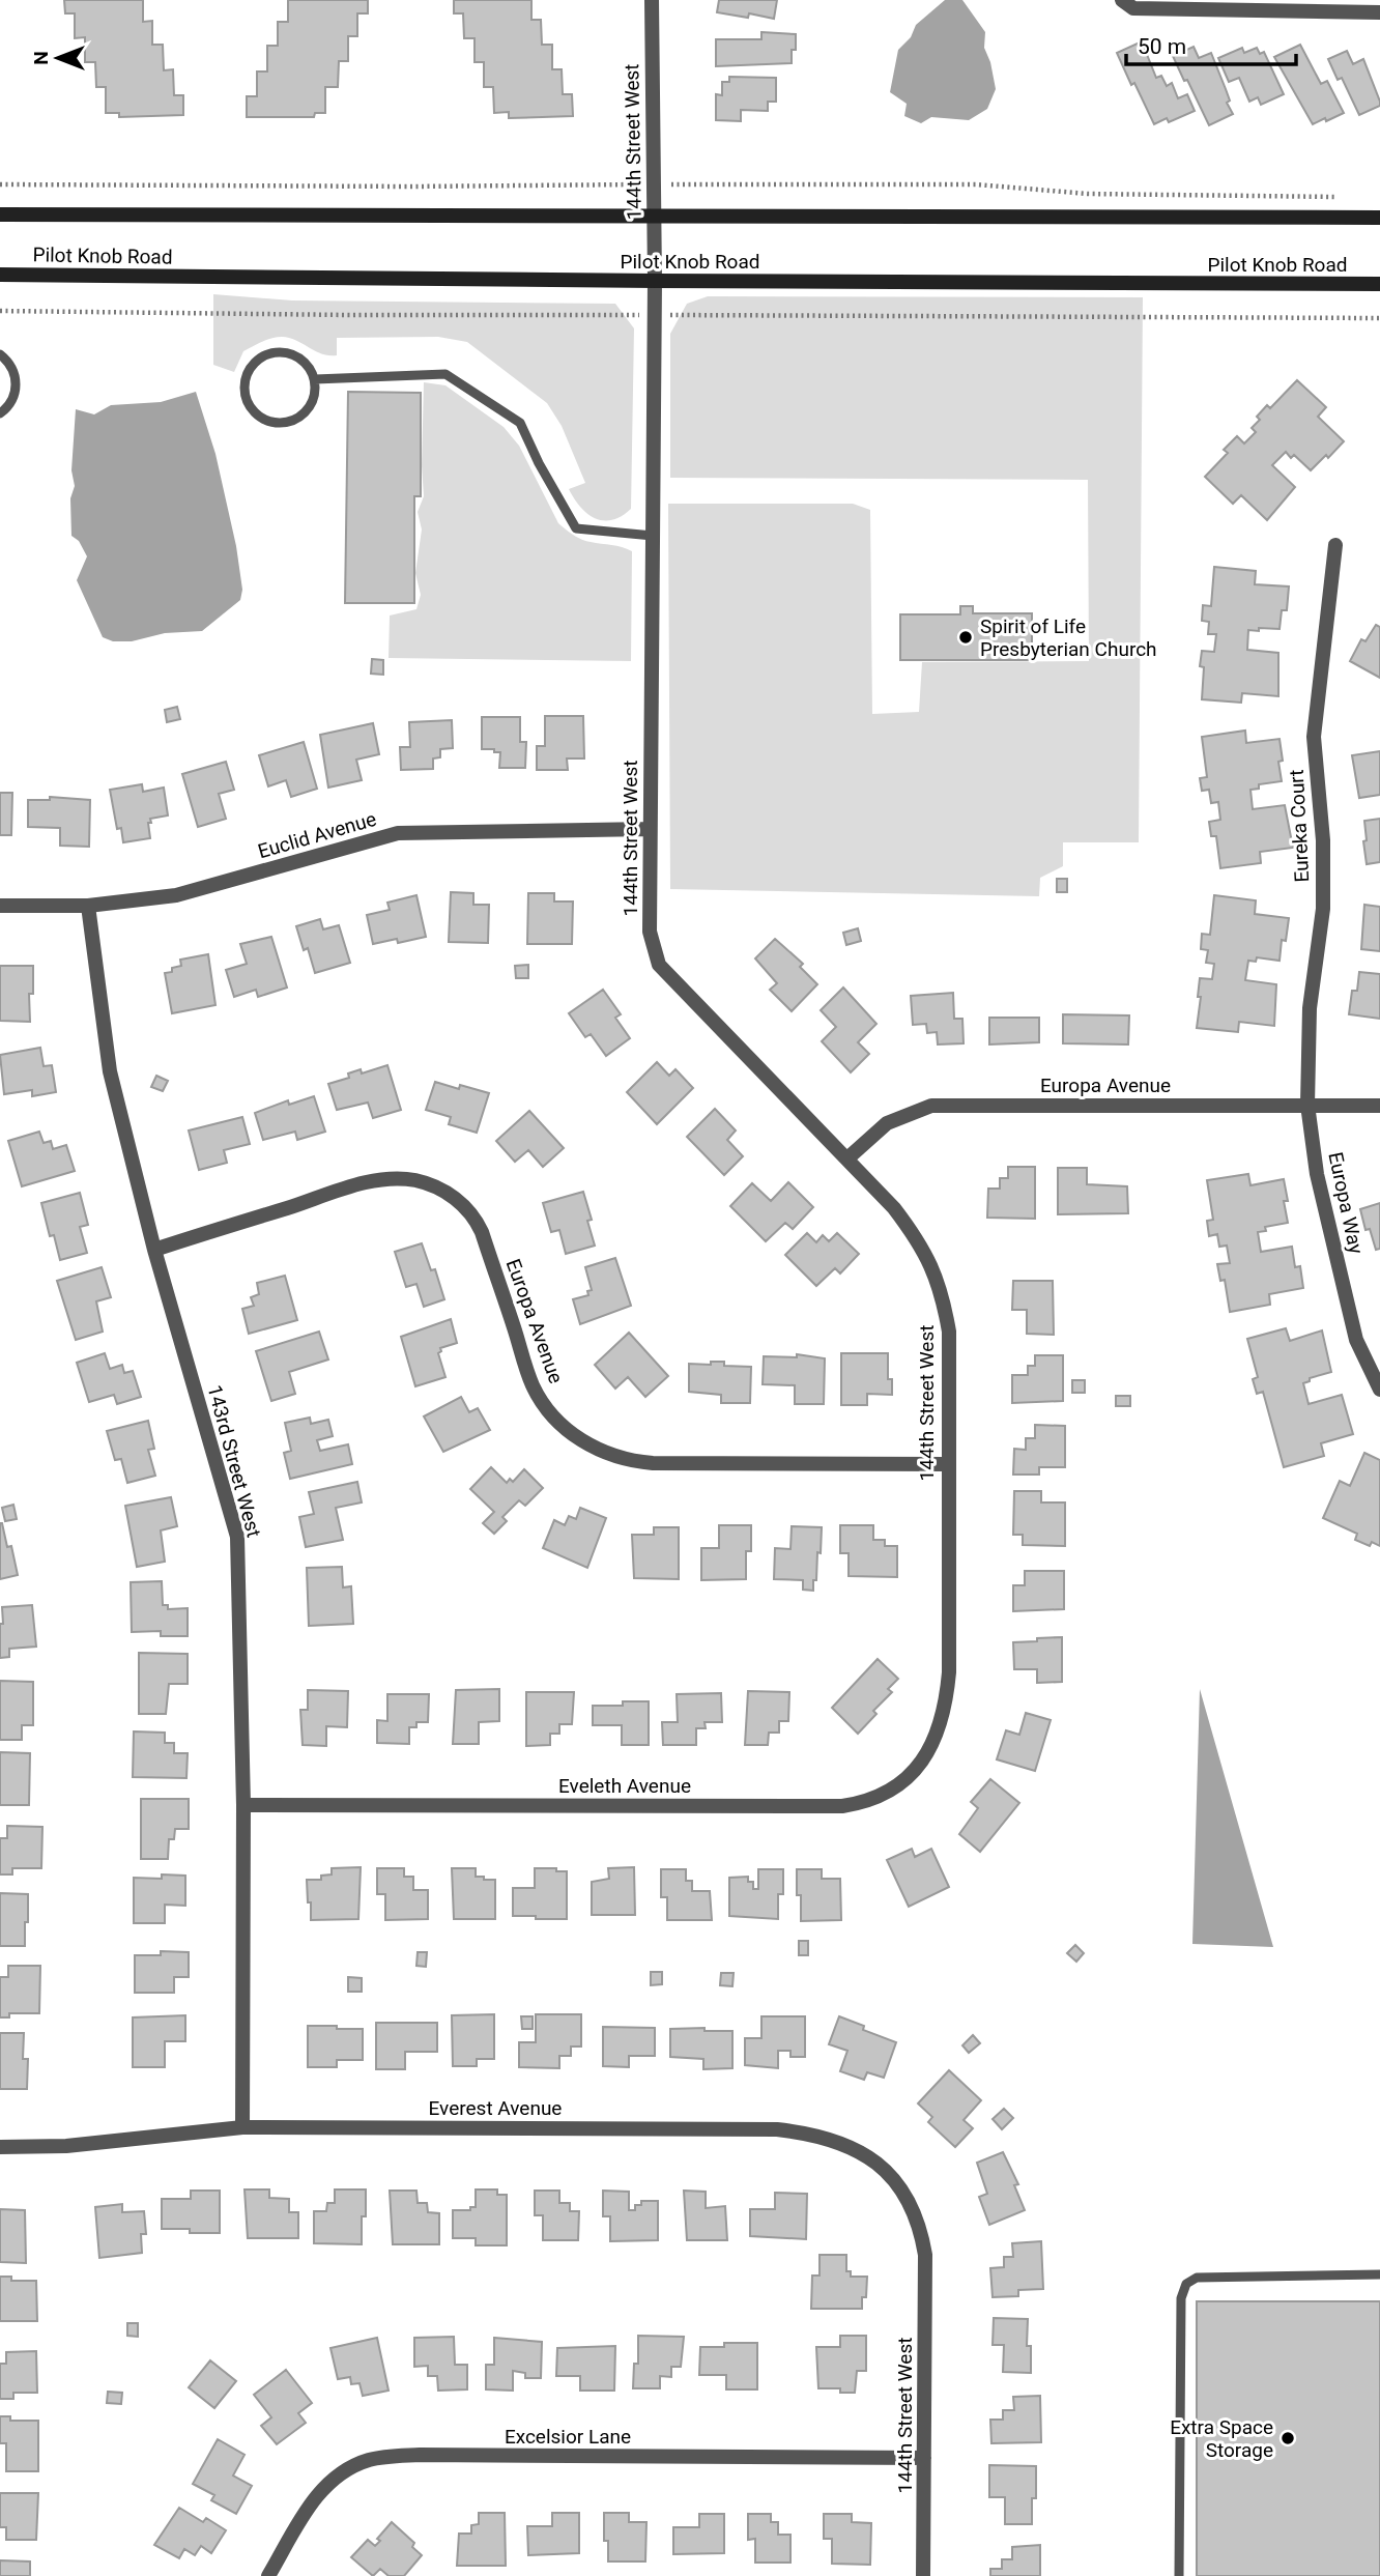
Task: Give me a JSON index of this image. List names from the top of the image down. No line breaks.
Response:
{"streets":{"main road":["Pilot Knob Road"],"street":["144th Street West","Eureka Court","Euclid Avenue","Europa Avenue","Europa Way","143rd Street West","Eveleth Avenue","Everest Avenue","Excelsior Lane"]},"crossings":[["144th Street West","Pilot Knob Road"],["144th Street West","Euclid Avenue"],["144th Street West","Europa Avenue"],["144th Street West","Eveleth Avenue"],["144th Street West","Everest Avenue"],["144th Street West","Excelsior Lane"],["Eureka Court","Europa Avenue"],["Eureka Court","Europa Way"],["Euclid Avenue","143rd Street West"],["Europa Avenue","Europa Way"],["Europa Avenue","143rd Street West"],["143rd Street West","Eveleth Avenue"],["143rd Street West","Everest Avenue"]],"places":["Spirit of Life Presbyterian Church","Extra Space Storage"],"scale_bar":"50 m","north":"left"}
